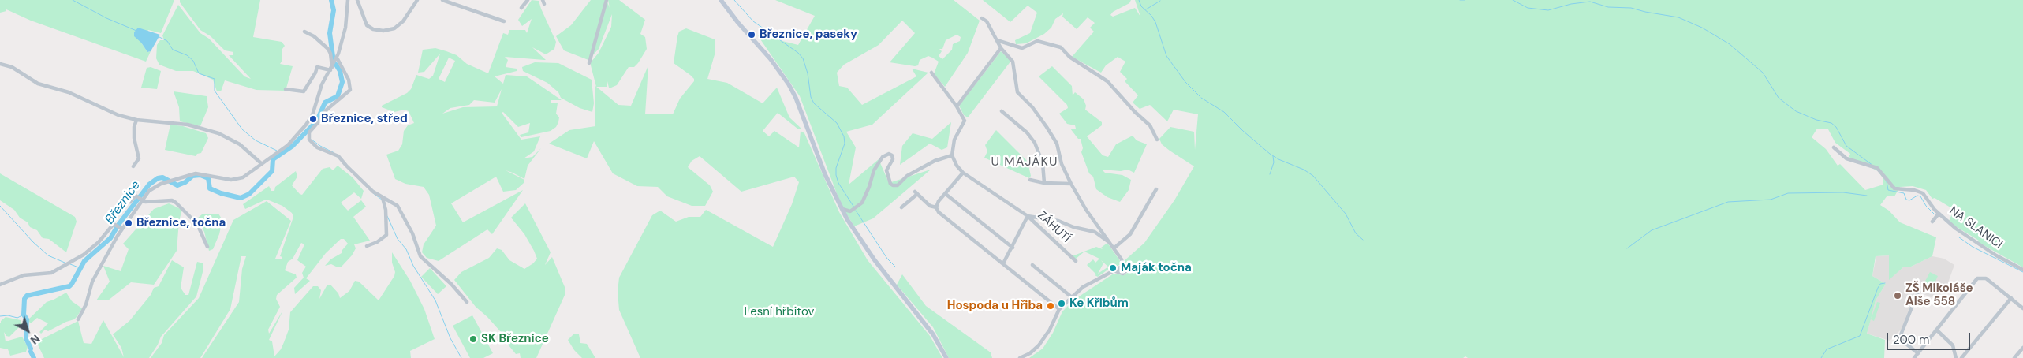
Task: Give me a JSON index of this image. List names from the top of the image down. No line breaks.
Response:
{"streets":{"street":["ZÁHUTÍ","NA SLANICI"]},"districts":["U MAJÁKU"],"water":["Březnice"],"parks":["Lesní hřbitov"],"places":["Březnice, paseky","Březnice, střed","Březnice, točna","Maják točna","ZŠ Mikoláše Alše 558","Ke Křibům","Hospoda u Hřiba","SK Březnice"],"scale_bar":"200 m","north":"bottom right"}
